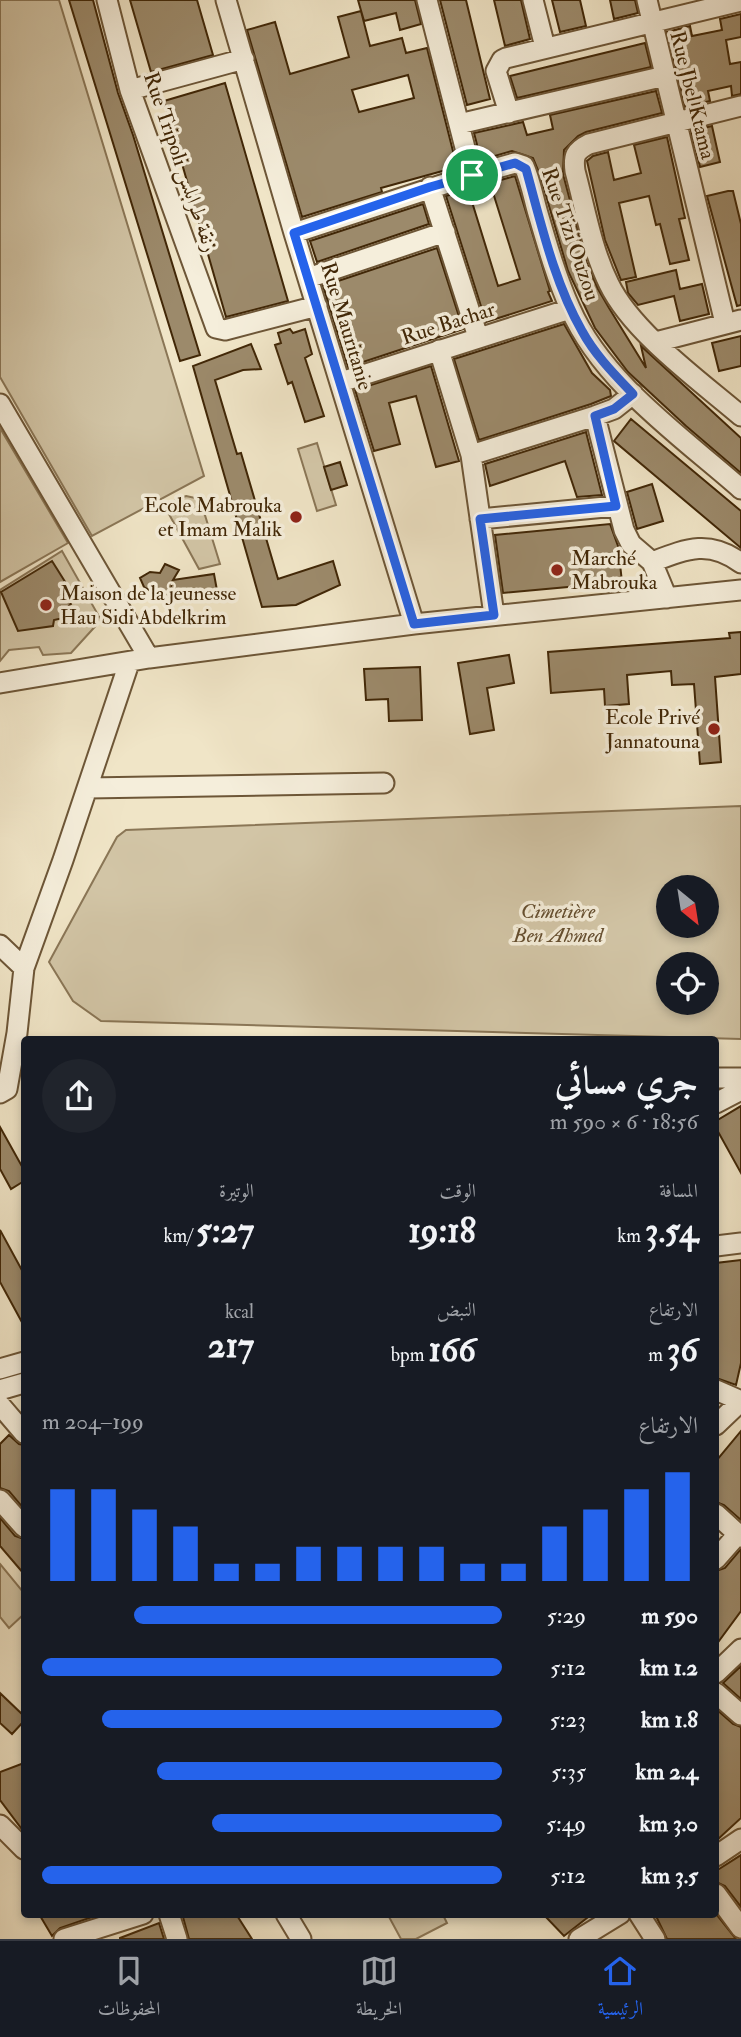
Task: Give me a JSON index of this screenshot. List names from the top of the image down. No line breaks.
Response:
{"streets":{"street":["Rue Jbel Ktama","Rue Tripoli زنقة طرابلس","Rue Tizi Ouzou","Rue Bachar","Rue Mauritanie"]},"crossings":[["Rue Tripoli زنقة طرابلس","Rue Mauritanie"],["Rue Tizi Ouzou","Rue Bachar"],["Rue Tizi Ouzou","Rue Mauritanie"],["Rue Bachar","Rue Mauritanie"]],"parks":["Cimetière Ben Ahmed"],"places":["Ecole Mabrouka et Imam Malik","Marché Mabrouka","Maison de la jeunesse Hau Sidi Abdelkrim","Ecole Privé Jannatouna"],"north":"bottom right","page":{"heading":["جري مسائي","18:56 · 6 × 590 m"],"stats":[["المسافة","3.54 km"],["الوقت","19:18"],["الوتيرة","5:27 /km"],["الارتفاع","36 m"],["النبض","166 bpm"],["kcal","217"]],"chart":["الارتفاع","199–204 m"],"list":[{"name":"590 m","note":"5:29"},{"name":"1.2 km","note":"5:12"},{"name":"1.8 km","note":"5:23"},{"name":"2.4 km","note":"5:35"},{"name":"3.0 km","note":"5:49"},{"name":"3.5 km","note":"5:12"}],"tabs":["الرئيسية","الخريطة","المحفوظات"]}}
